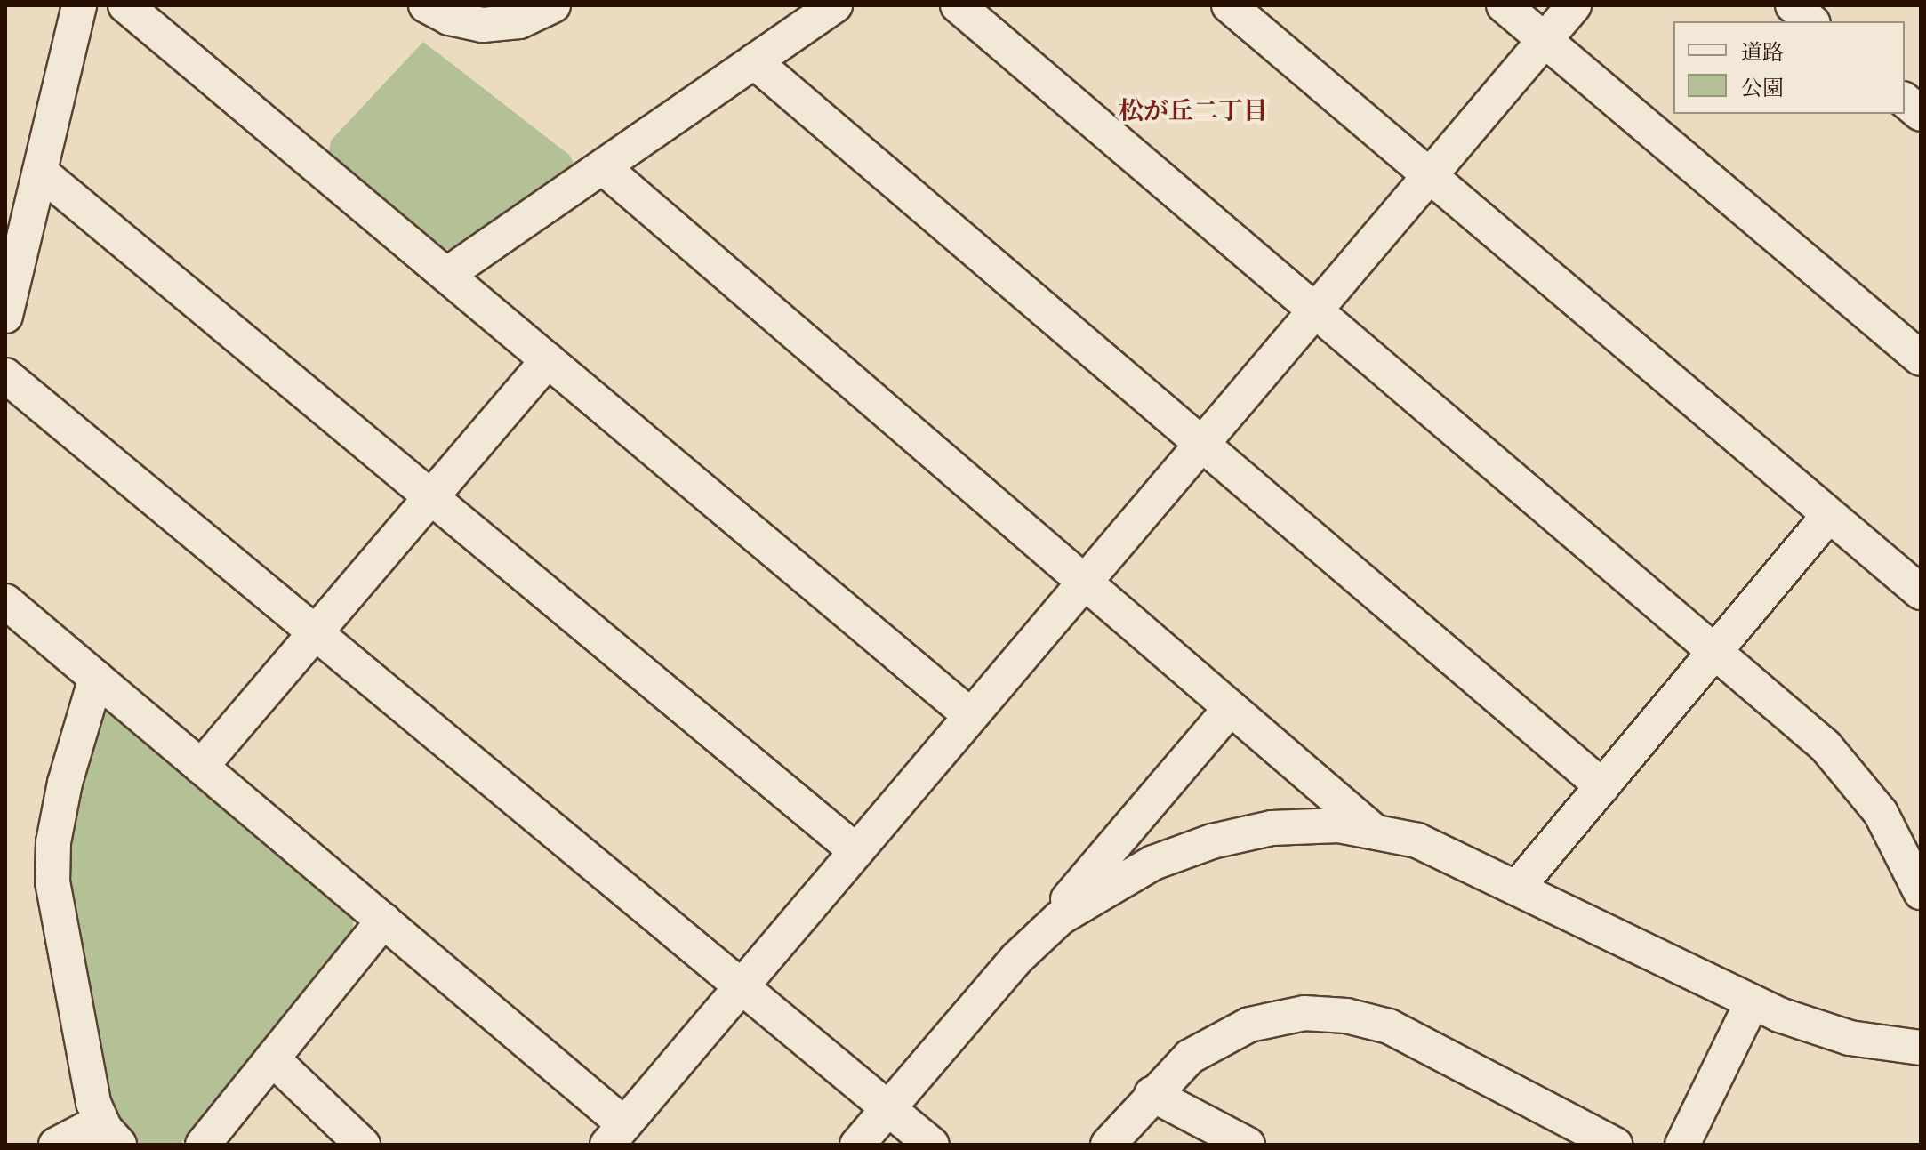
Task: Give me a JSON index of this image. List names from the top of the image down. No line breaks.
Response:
{"districts":["松が丘二丁目"],"legend":["道路","公園"]}
